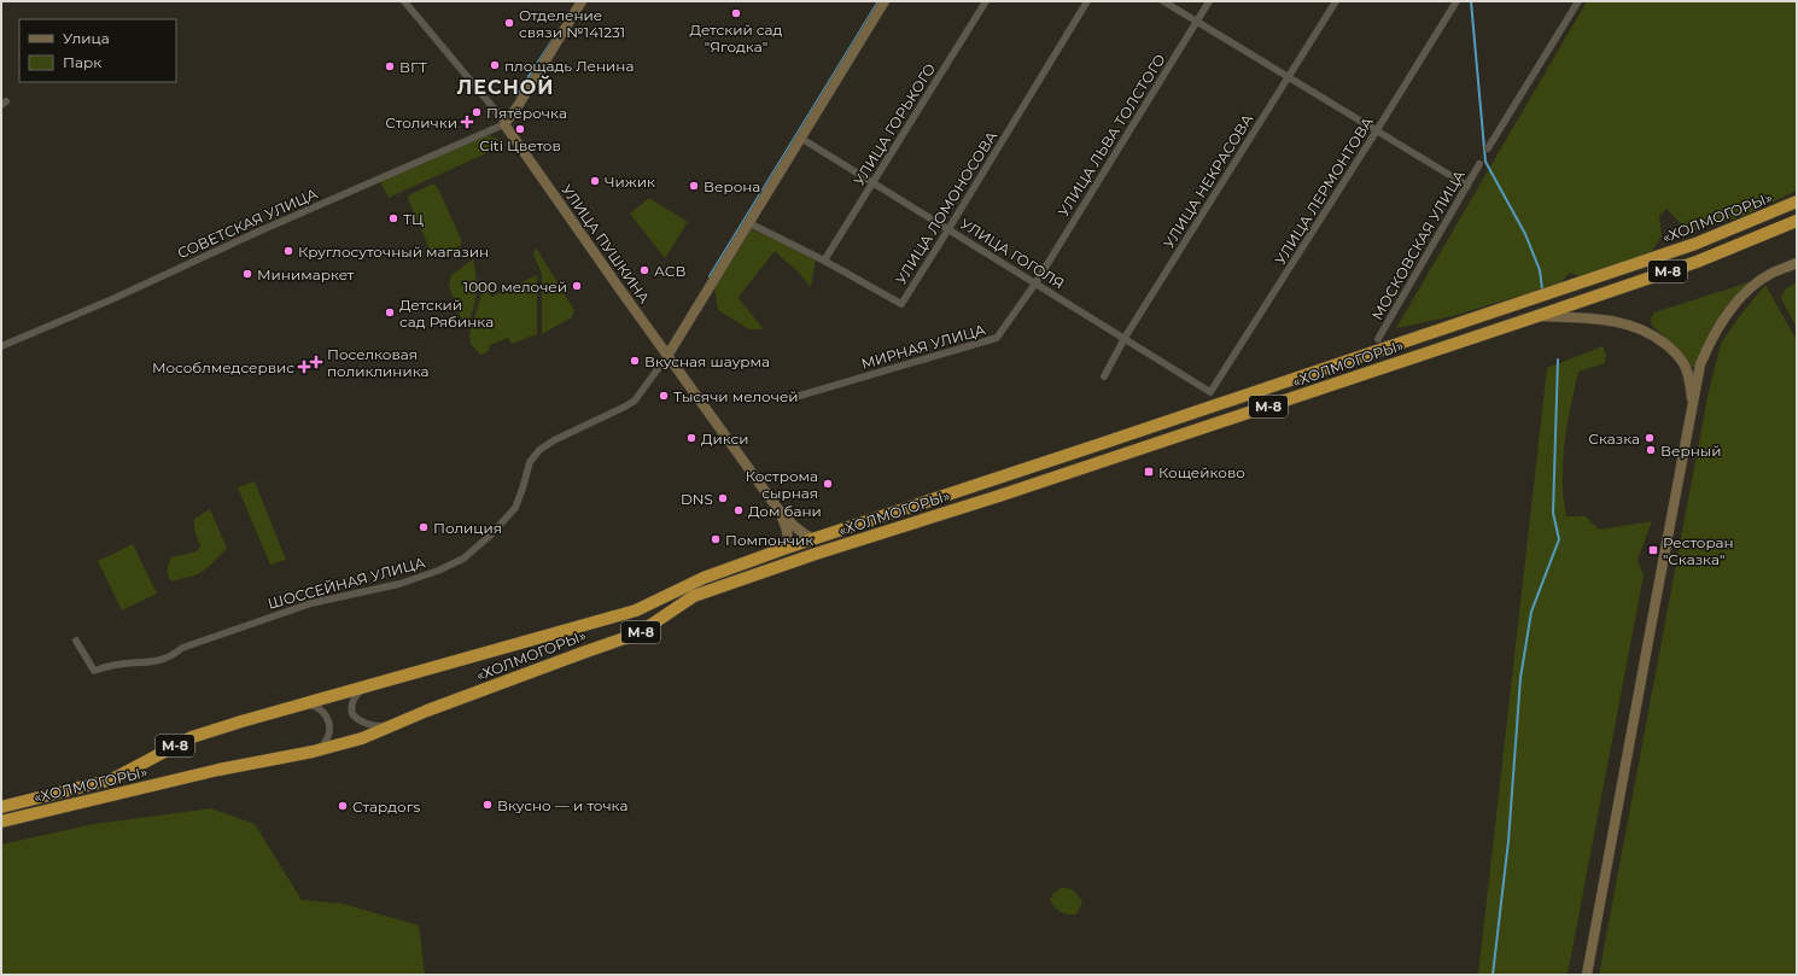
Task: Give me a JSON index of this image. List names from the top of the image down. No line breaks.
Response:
{"streets":{"highway":["«ХОЛМОГОРЫ»","М-8"],"street":["УЛИЦА ГОРЬКОГО","УЛИЦА ЛЬВА ТОЛСТОГО","УЛИЦА НЕКРАСОВА","УЛИЦА ЛЕРМОНТОВА","УЛИЦА ЛОМОНОСОВА","СОВЕТСКАЯ УЛИЦА","УЛИЦА ПУШКИНА","МОСКОВСКАЯ УЛИЦА","УЛИЦА ГОГОЛЯ","МИРНАЯ УЛИЦА","ШОССЕЙНАЯ УЛИЦА"]},"crossings":[["УЛИЦА ГОРЬКОГО","УЛИЦА ЛОМОНОСОВА"],["УЛИЦА ГОРЬКОГО","УЛИЦА ГОГОЛЯ"],["УЛИЦА ЛЬВА ТОЛСТОГО","УЛИЦА ГОГОЛЯ"],["УЛИЦА ЛЬВА ТОЛСТОГО","МИРНАЯ УЛИЦА"],["УЛИЦА НЕКРАСОВА","УЛИЦА ГОГОЛЯ"],["УЛИЦА ЛЕРМОНТОВА","УЛИЦА ГОГОЛЯ"],["УЛИЦА ЛОМОНОСОВА","УЛИЦА ГОГОЛЯ"],["СОВЕТСКАЯ УЛИЦА","УЛИЦА ПУШКИНА"],["УЛИЦА ПУШКИНА","ШОССЕЙНАЯ УЛИЦА"],["УЛИЦА ГОГОЛЯ","МИРНАЯ УЛИЦА"]],"districts":["ЛЕСНОЙ"],"places":{"other":["Детский сад \"Ягодка\"","Отделение связи №141231","площадь Ленина","ВГТ","Пятёрочка","Citi Цветов","Чижик","Верона","ТЦ","Круглосуточный магазин","АСВ","Минимаркет","1000 мелочей","Детский сад Рябинка","Вкусная шаурма","Тысячи мелочей","Дикси","Сказка","Верный","Кострома сырная","DNS","Дом бани","Полиция","Помпончик","Вкусно — и точка","Стардогs"],"health":["Столички","Поселковая поликлиника","Мособлмедсервис"],"transit":["Кощейково","Ресторан \"Сказка\""]},"legend":["Улица","Парк"]}
